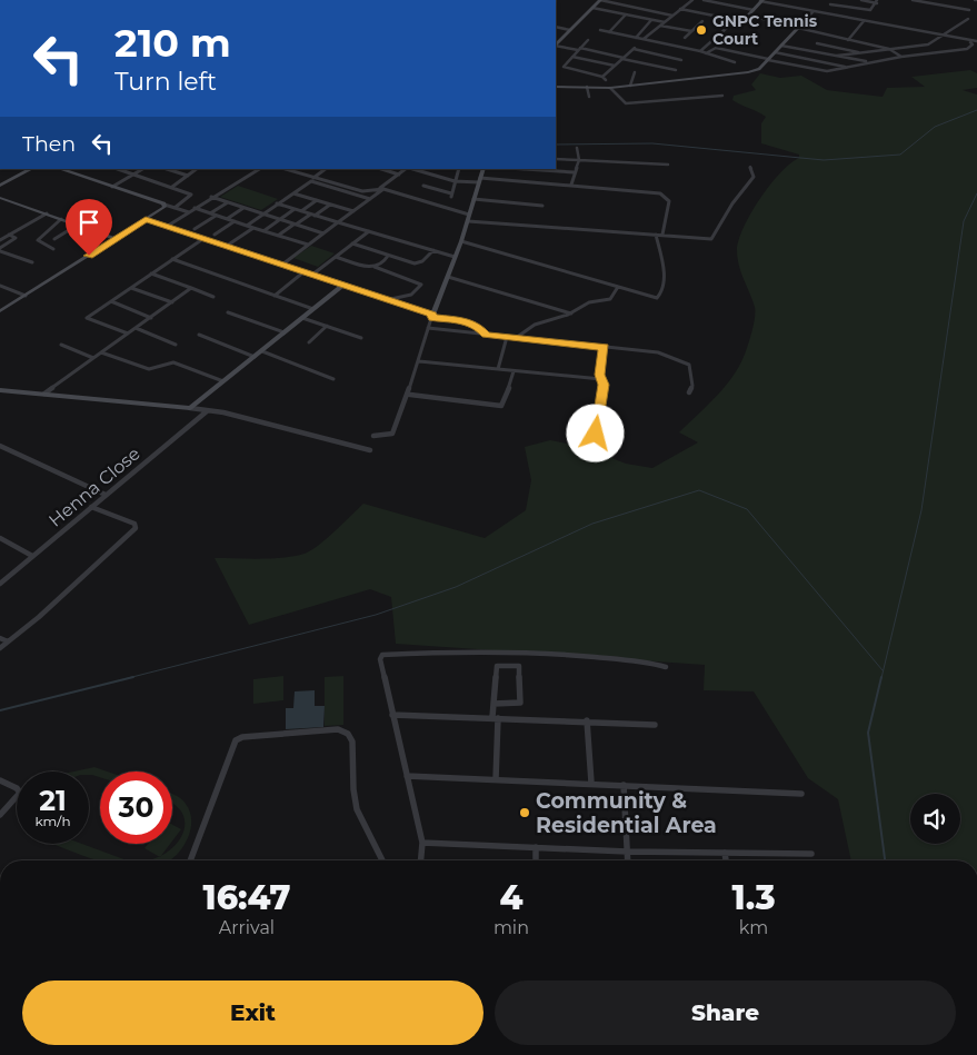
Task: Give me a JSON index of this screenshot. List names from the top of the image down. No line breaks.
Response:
{"streets":{"street":["Henna Close"]},"places":["GNPC Tennis Court","Community & Residential Area"],"page":{"turn":["210 m","Turn left"],"then":"Then","speed":"21 km/h","limit":"30","eta":["16:47","Arrival","4","min","1.3","km"],"buttons":["Exit","Share"]}}
